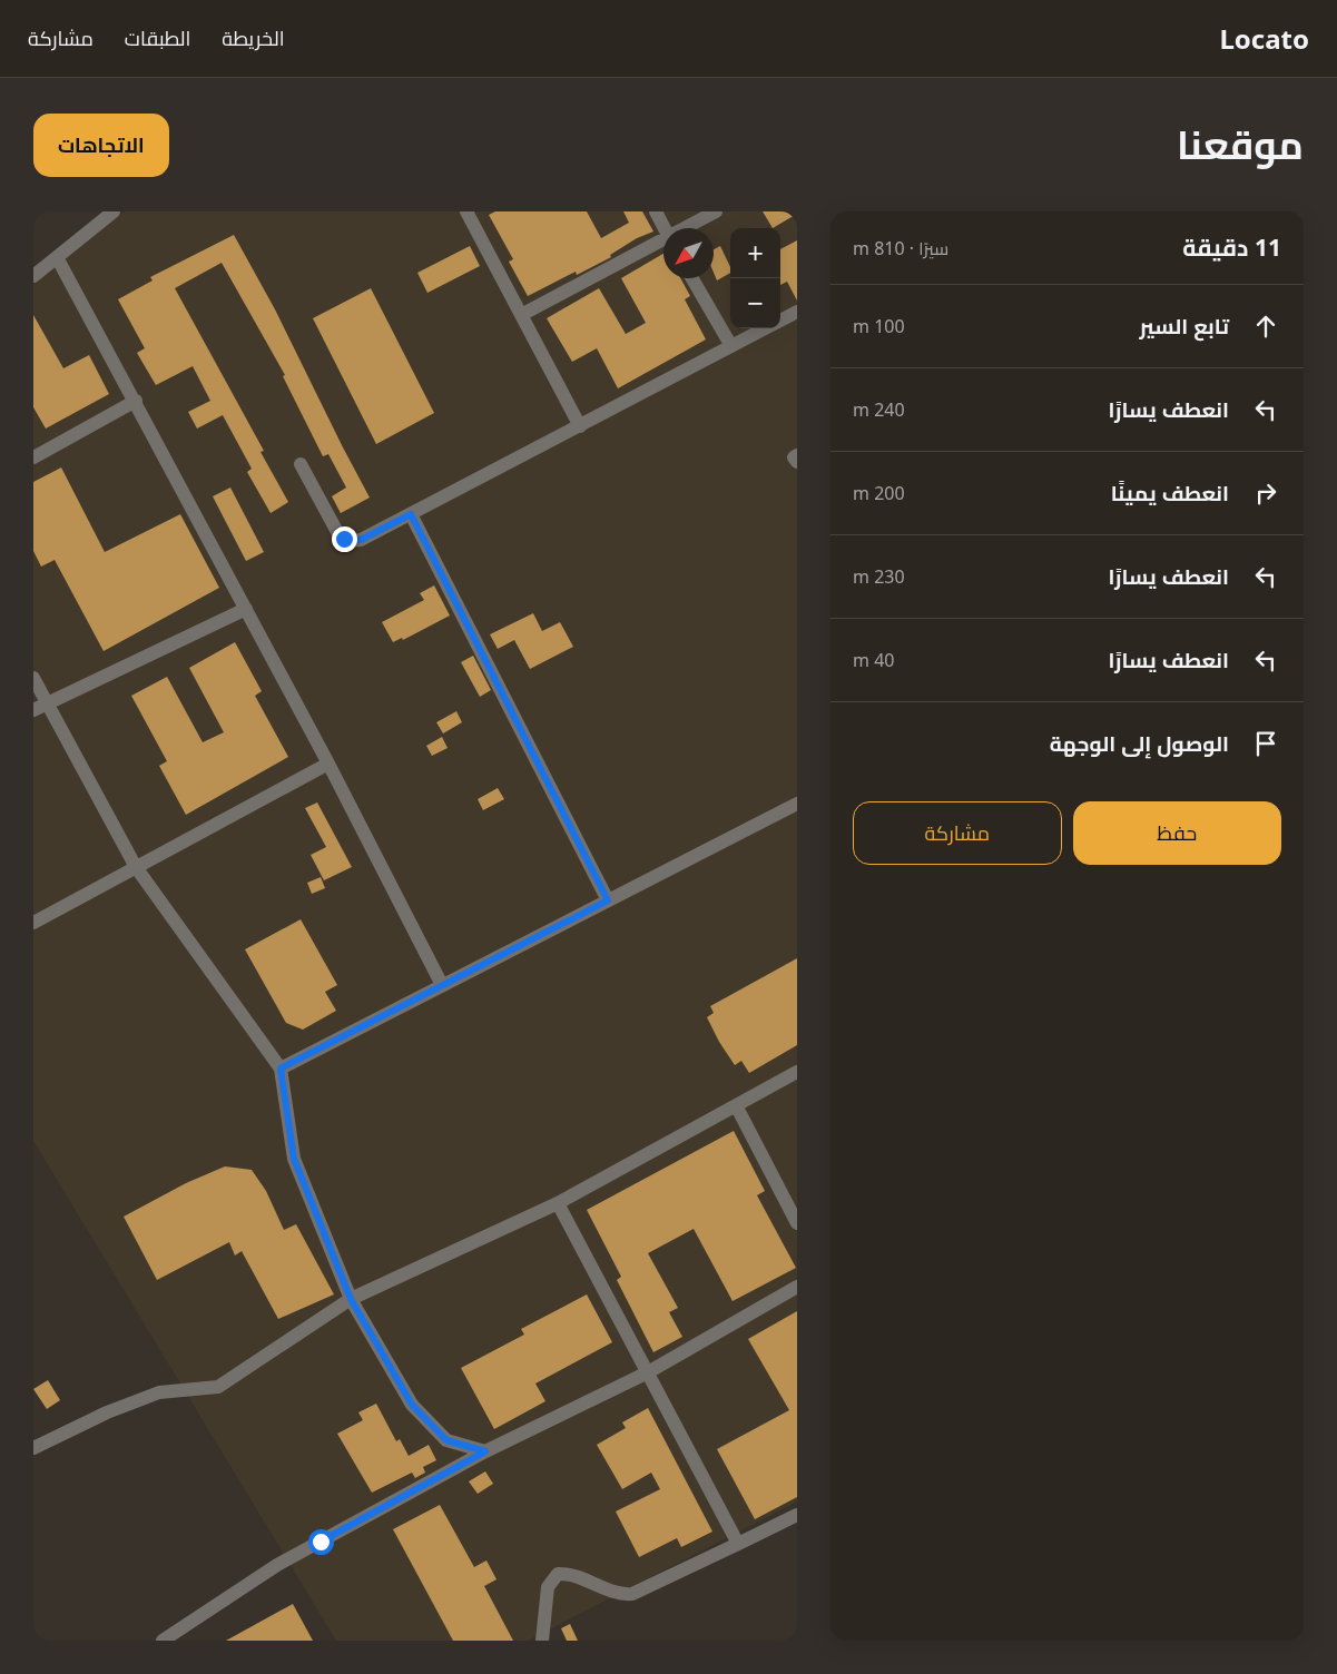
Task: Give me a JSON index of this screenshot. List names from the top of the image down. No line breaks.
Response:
{"north":"bottom left","page":{"header":"Locato","nav":["الخريطة","الطبقات","مشاركة"],"title":"موقعنا","buttons":["الاتجاهات",["حفظ","مشاركة"]],"heading":["11 دقيقة","سيرًا · 810 m"],"map_buttons":["+","−"],"list":[["تابع السير","100 m"],["انعطف يسارًا","240 m"],["انعطف يمينًا","200 m"],["انعطف يسارًا","230 m"],["انعطف يسارًا","40 m"],"الوصول إلى الوجهة"]}}
